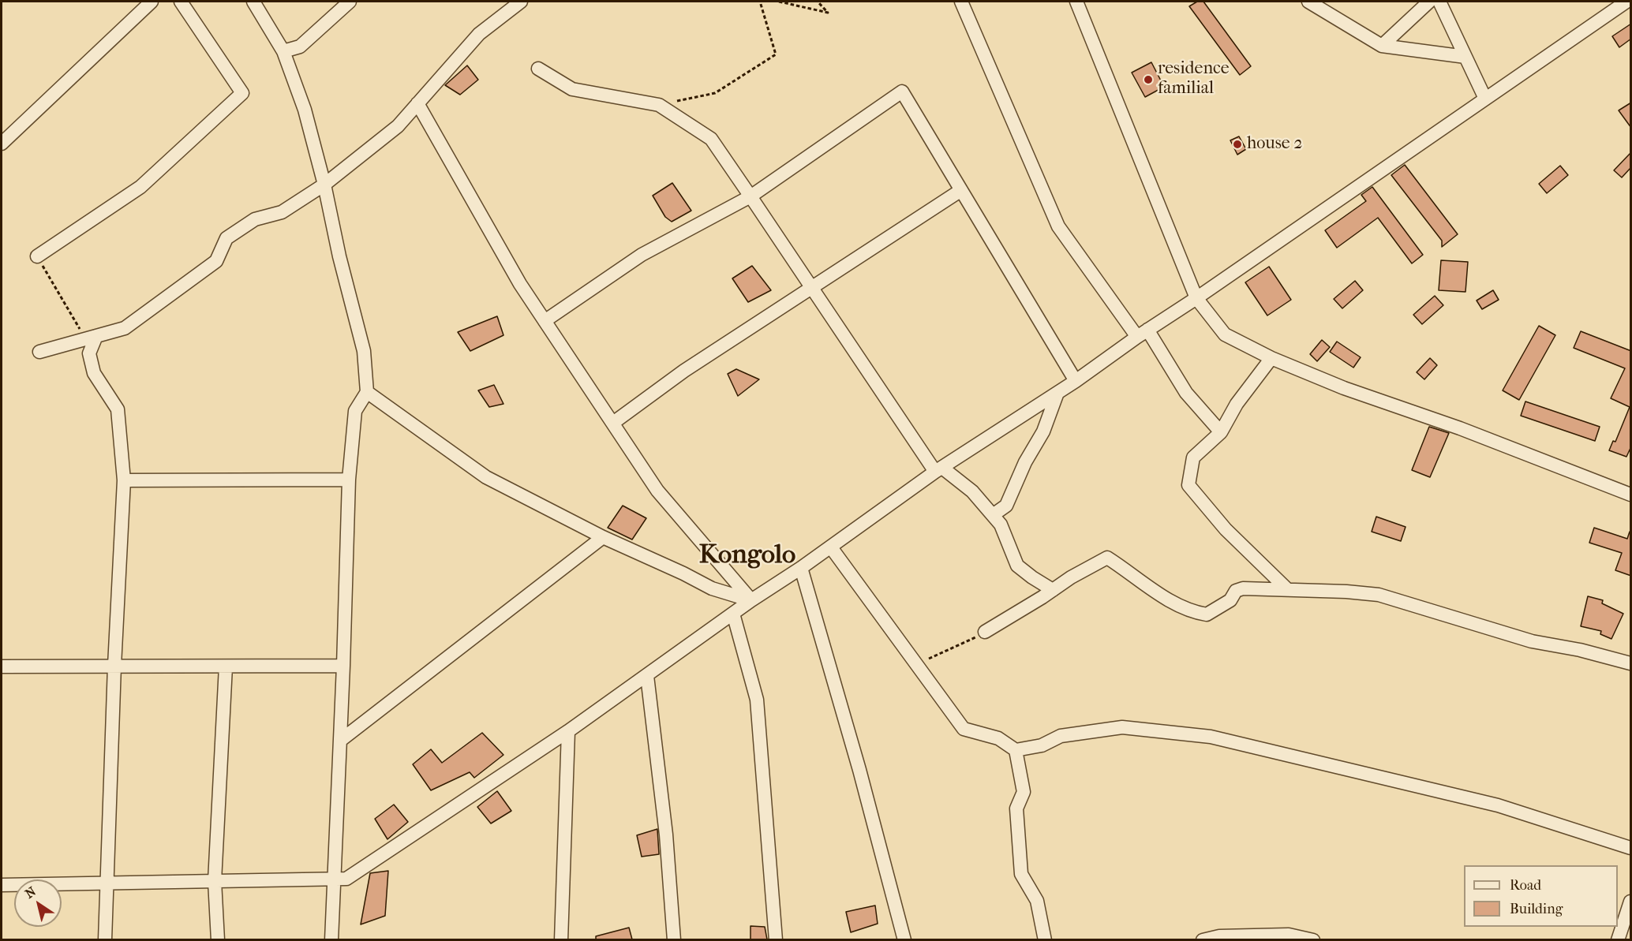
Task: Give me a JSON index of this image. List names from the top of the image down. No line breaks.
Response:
{"districts":["Kongolo"],"places":["residence familial","house 2"],"legend":["Road","Building"],"north":"top left"}
